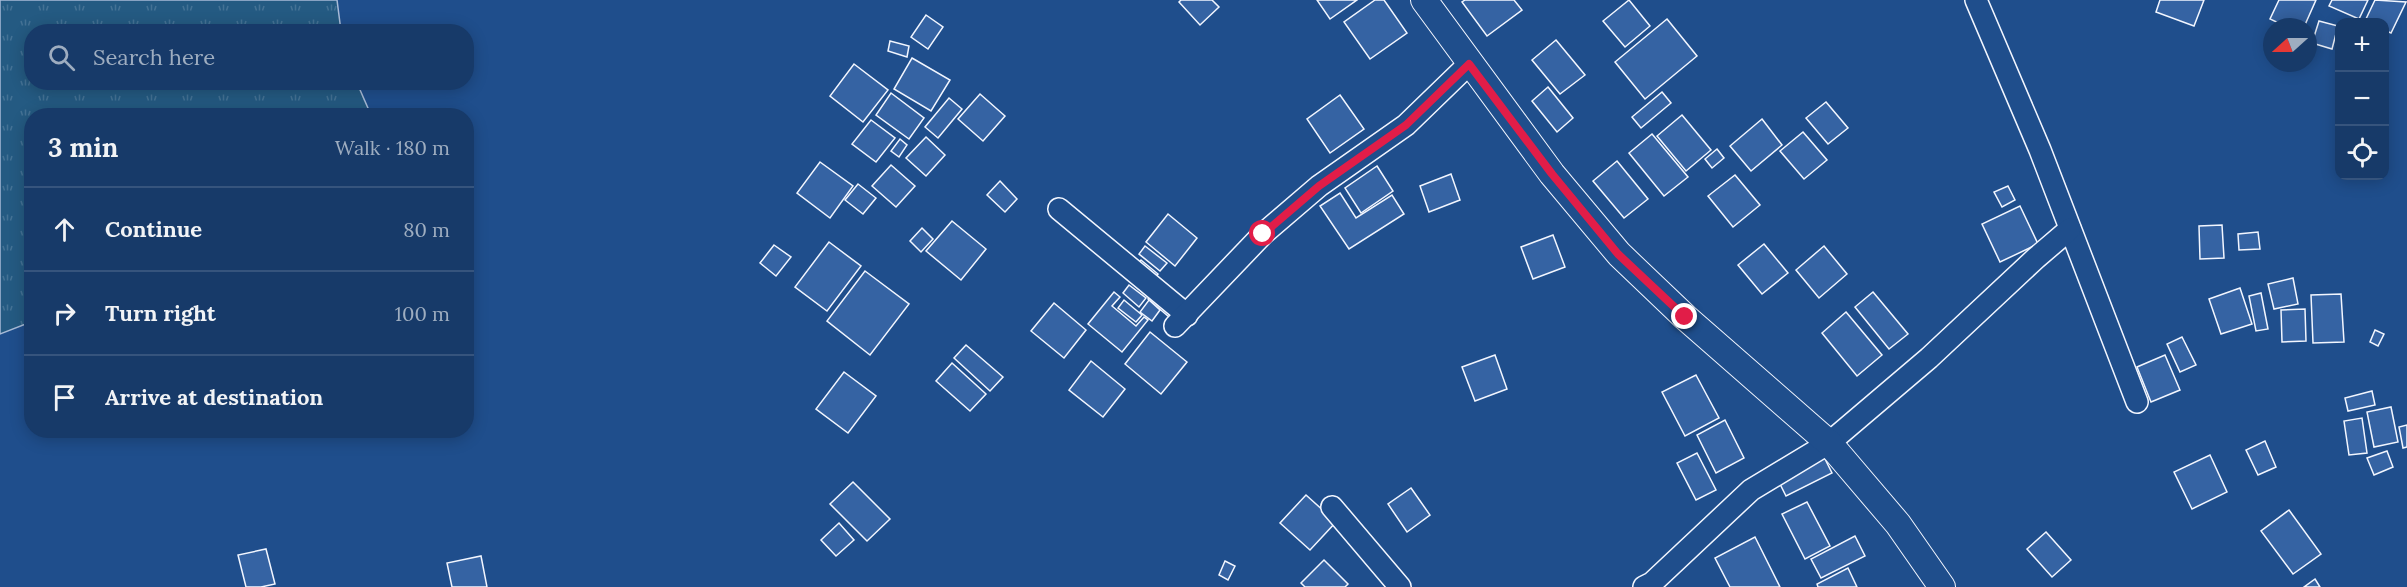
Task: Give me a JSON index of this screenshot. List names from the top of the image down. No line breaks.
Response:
{"north":"left","page":{"map_buttons":["+","−"],"search":"Search here","heading":["3 min","Walk · 180 m"],"list":[["Continue","80 m"],["Turn right","100 m"],"Arrive at destination"]}}
